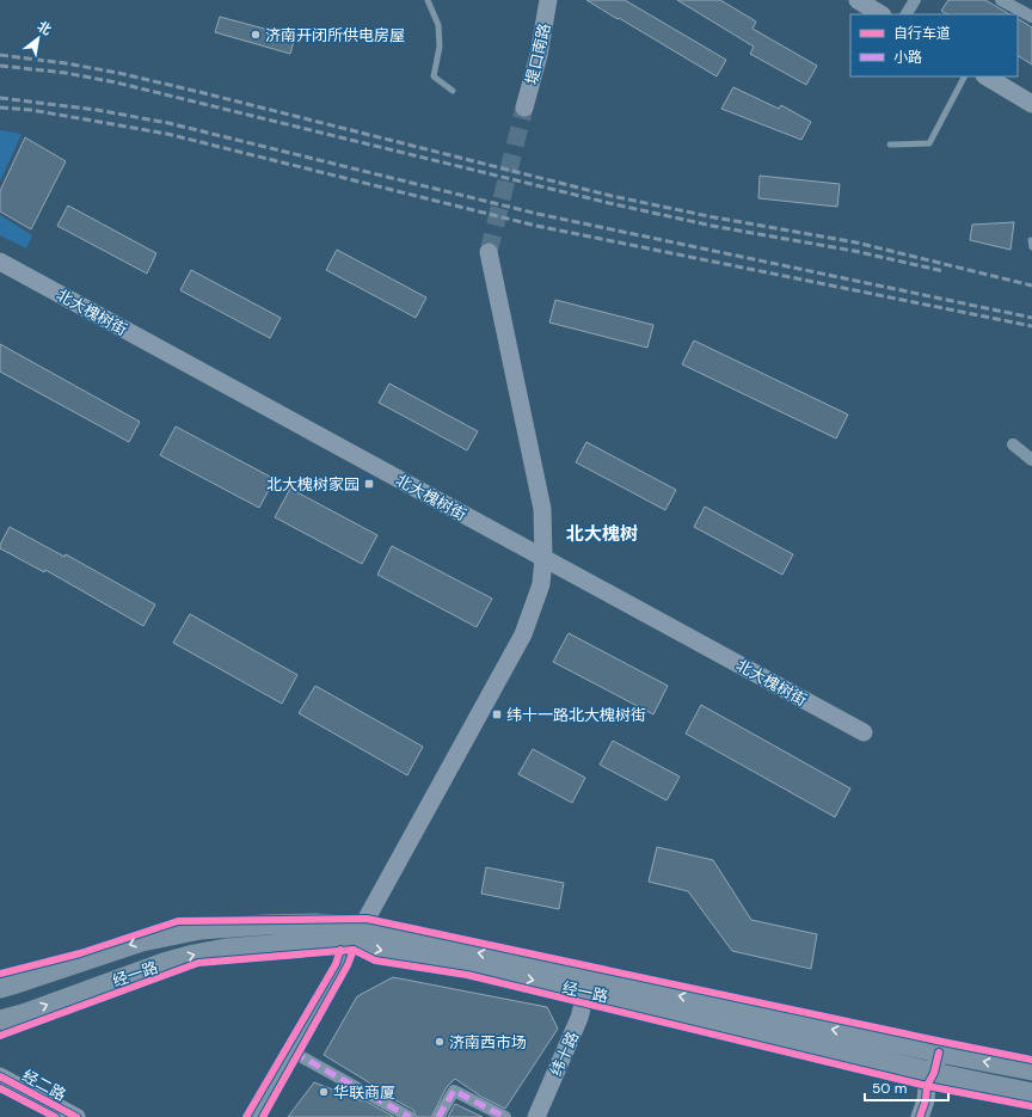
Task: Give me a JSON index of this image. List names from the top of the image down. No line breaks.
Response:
{"streets":{"main road":["经一路"],"street":["堤口南路","北大槐树街","纬十路","经二路"]},"crossings":[["经一路","纬十路"]],"districts":["北大槐树"],"places":{"other":["济南开闭所供电房屋","济南西市场","华联商厦"],"transit":["北大槐树家园","纬十一路北大槐树街"]},"legend":["自行车道","小路"],"scale_bar":"50 m","north":"top right"}
